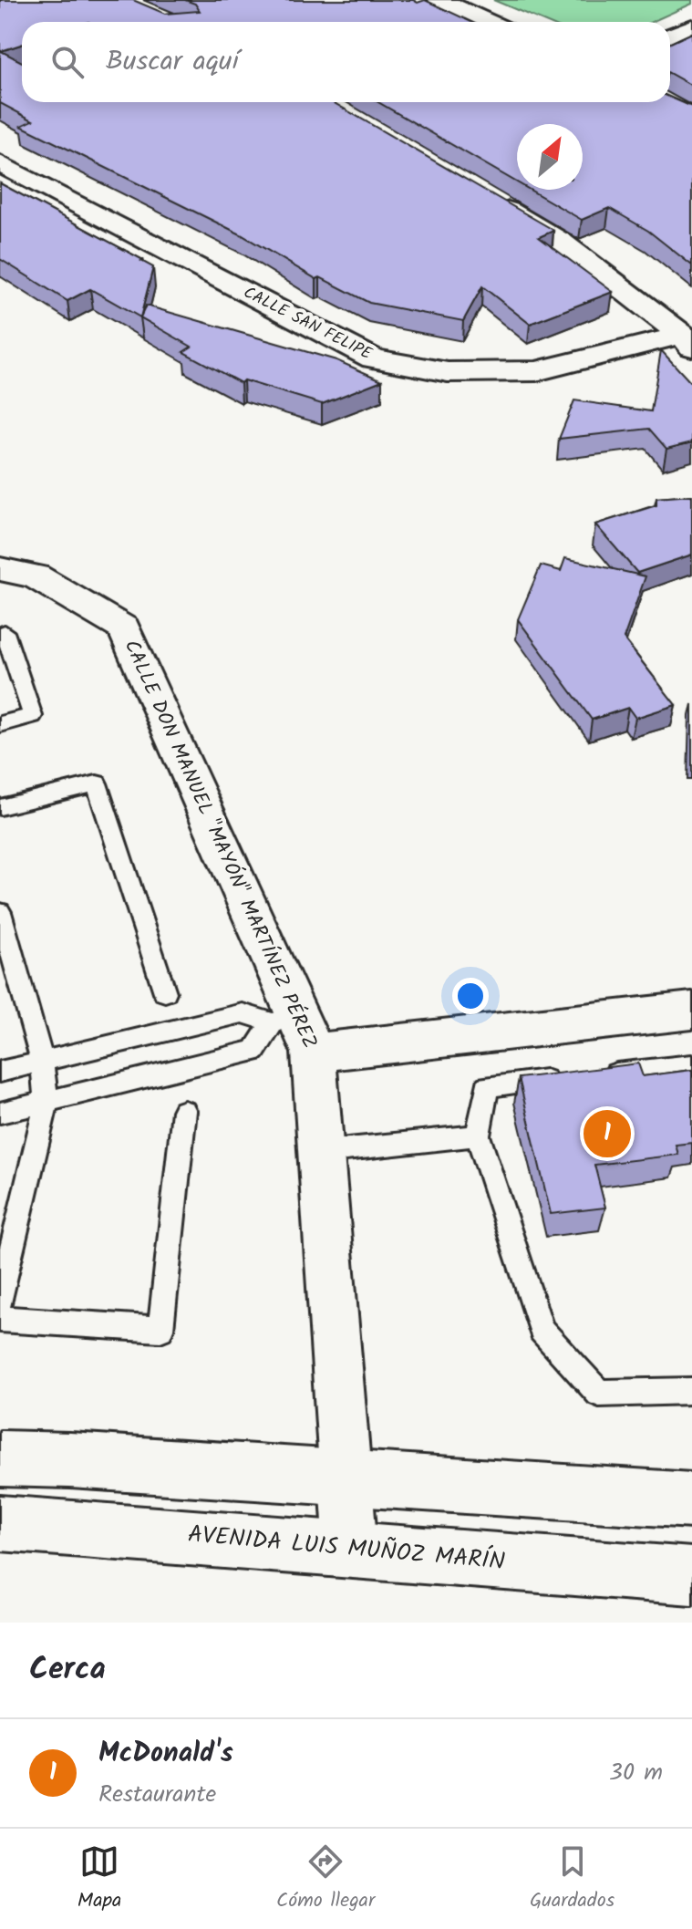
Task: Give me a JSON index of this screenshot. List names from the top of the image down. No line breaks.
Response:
{"streets":{"main road":["AVENIDA LUIS MUÑOZ MARÍN"],"street":["CALLE SAN FELIPE","CALLE DON MANUEL \"MAYÓN\" MARTÍNEZ PÉREZ"]},"crossings":[["CALLE DON MANUEL \"MAYÓN\" MARTÍNEZ PÉREZ","AVENIDA LUIS MUÑOZ MARÍN"]],"north":"top right","page":{"search":"Buscar aquí","pins":"1","heading":"Cerca","list":[{"mark":"1","name":"McDonald's","note":"Restaurante","value":"30 m"}],"nav":["Mapa","Cómo llegar","Guardados"]}}
